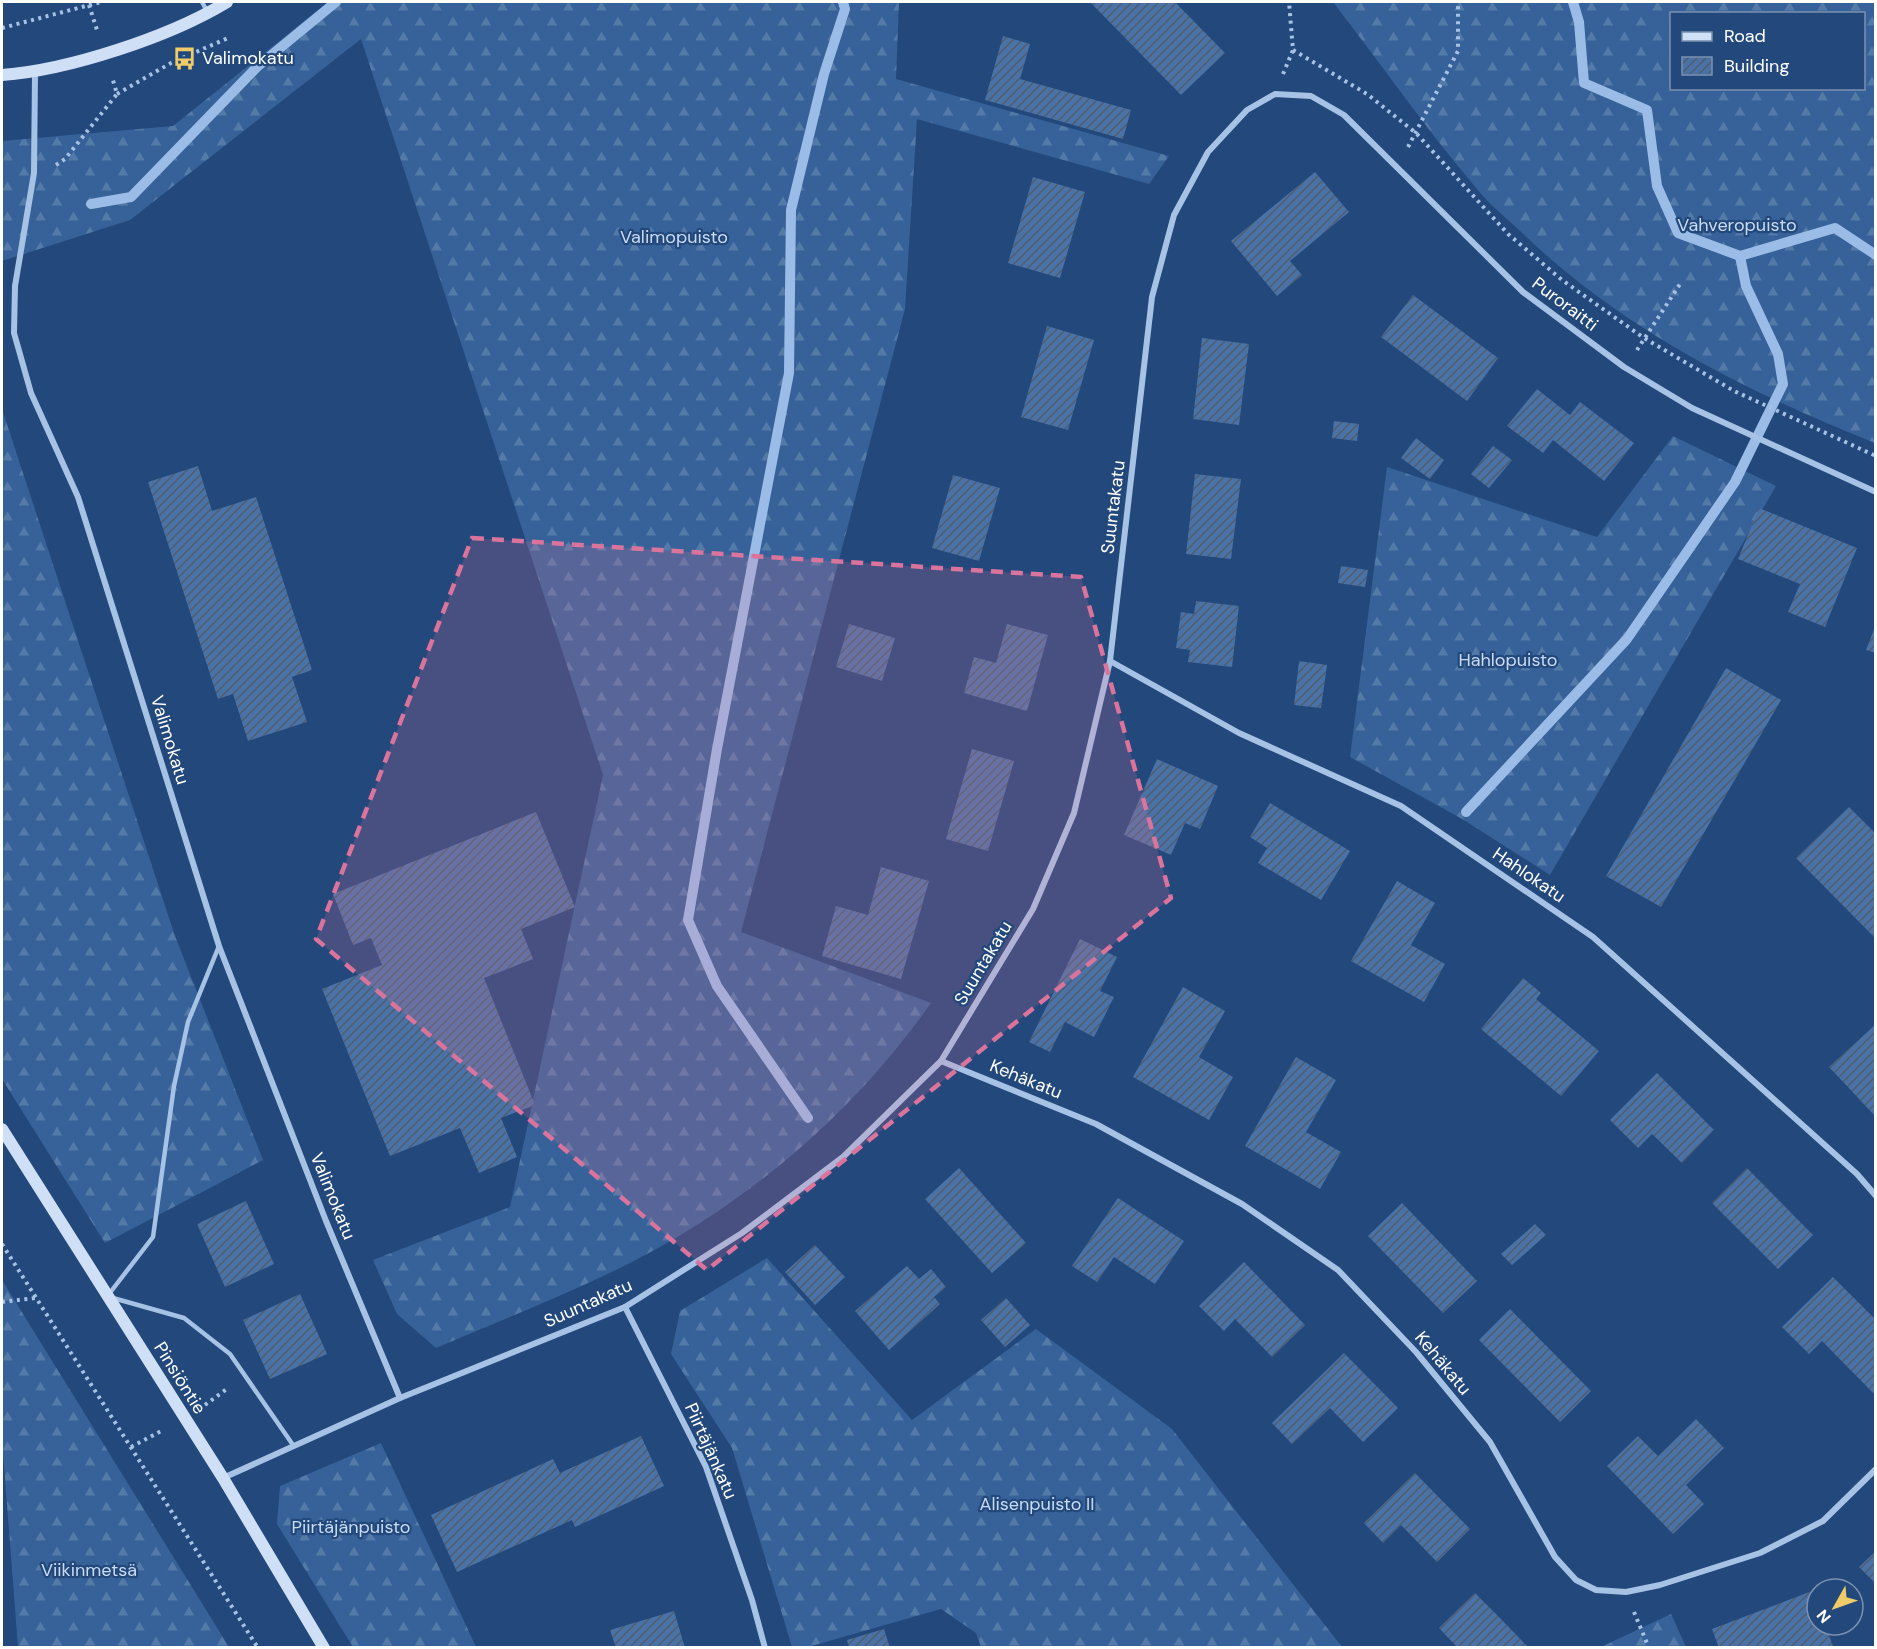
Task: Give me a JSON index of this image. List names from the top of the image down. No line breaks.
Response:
{"streets":{"street":["Puroraitti","Suuntakatu","Valimokatu","Hahlokatu","Kehäkatu","Pinsiöntie","Piirtäjänkatu"]},"crossings":[["Puroraitti","Suuntakatu"],["Suuntakatu","Valimokatu"],["Suuntakatu","Hahlokatu"],["Suuntakatu","Kehäkatu"],["Suuntakatu","Pinsiöntie"],["Suuntakatu","Piirtäjänkatu"]],"parks":["Vahveropuisto","Valimopuisto","Hahlopuisto","Alisenpuisto II","Piirtäjänpuisto","Viikinmetsä"],"places":{"bus stop":["Valimokatu"]},"legend":["Road","Building"],"north":"bottom left"}
